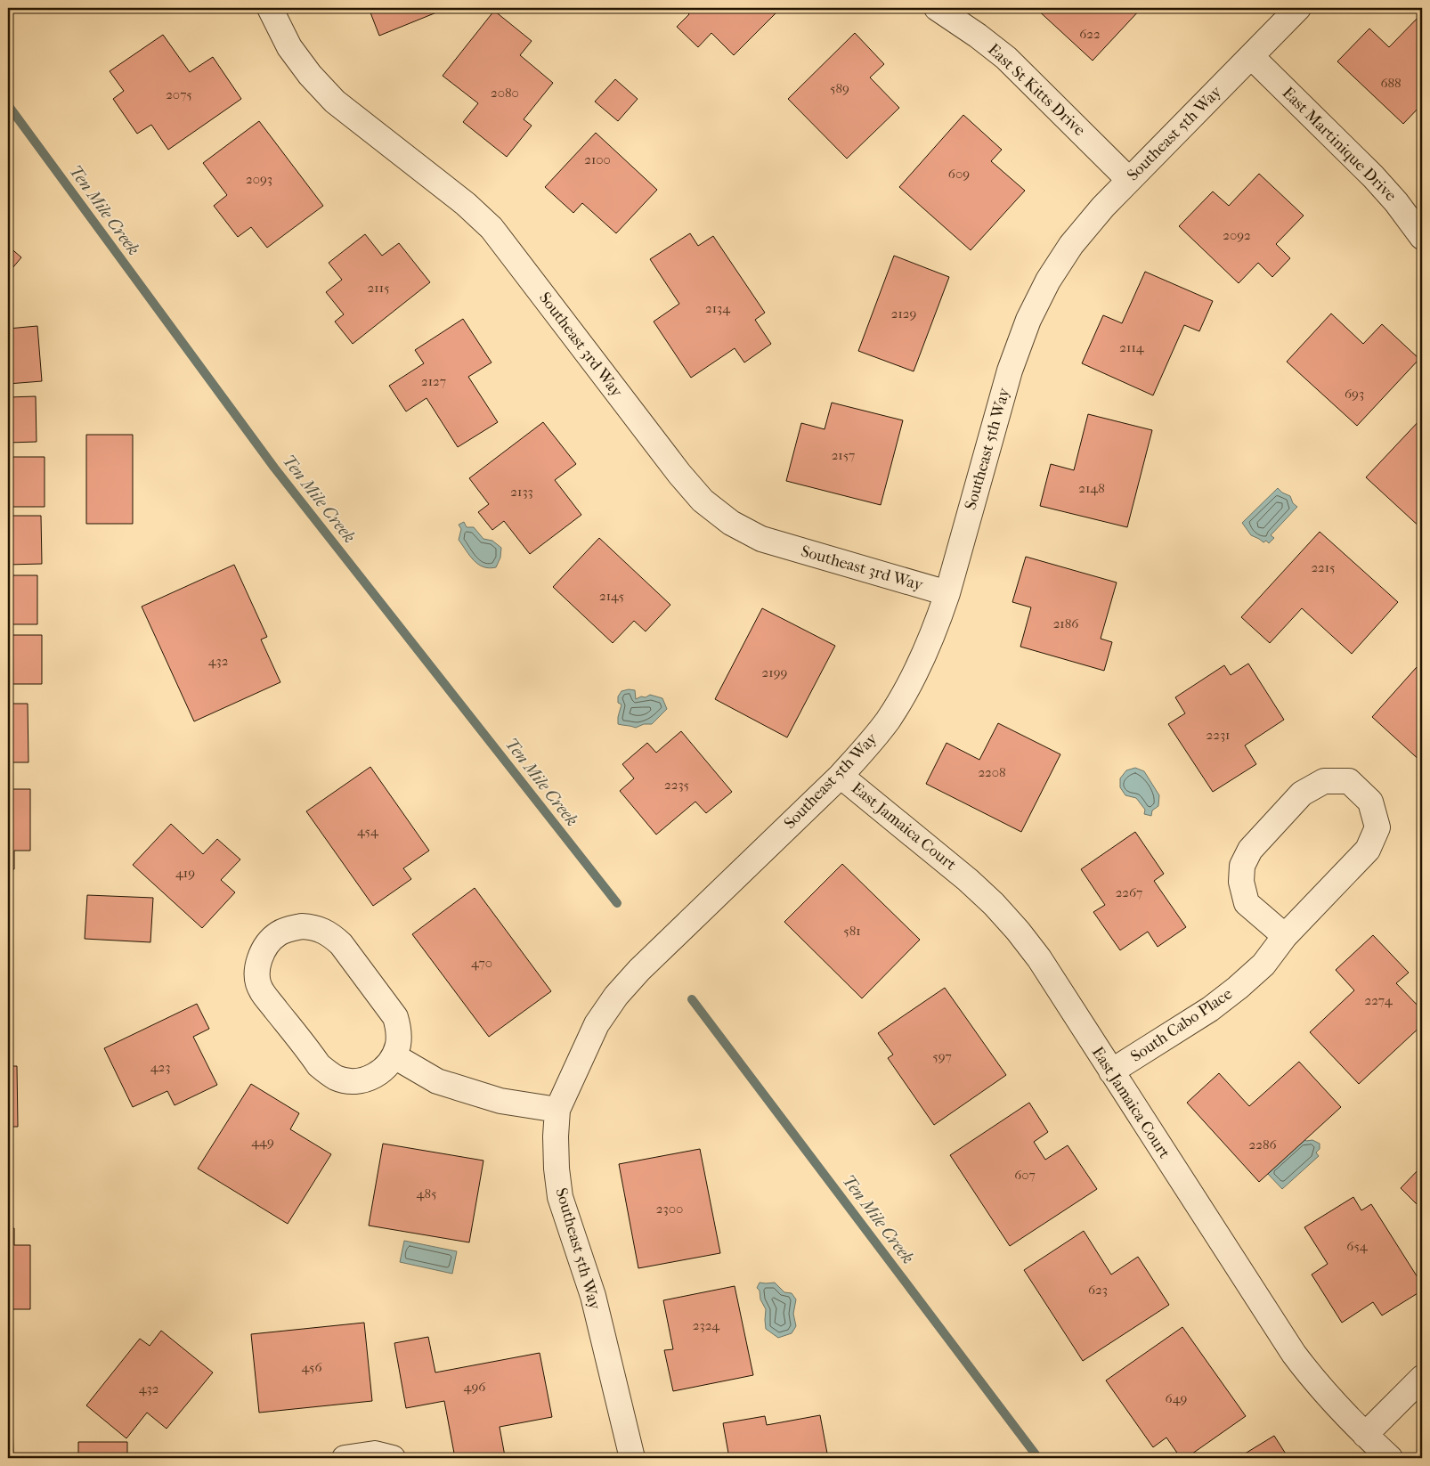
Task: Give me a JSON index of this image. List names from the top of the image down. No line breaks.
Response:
{"streets":{"street":["East St Kitts Drive","Southeast 5th Way","East Martinique Drive","Southeast 3rd Way","East Jamaica Court","South Cabo Place"]},"crossings":[["East St Kitts Drive","Southeast 5th Way"],["Southeast 5th Way","East Martinique Drive"],["Southeast 5th Way","Southeast 3rd Way"],["Southeast 5th Way","East Jamaica Court"],["East Jamaica Court","South Cabo Place"]],"water":["Ten Mile Creek"],"house_numbers":["622","688","589","2080","2075","2100","609","2093","2092","2115","2134","2129","2114","2127","693","2157","2148","2133","2215","2145","2186","432","2199","2231","2208","2235","454","419","2267","581","470","2274","597","423","449","2286","607","485","2300","654","623","2324","456","496","432","649"]}
